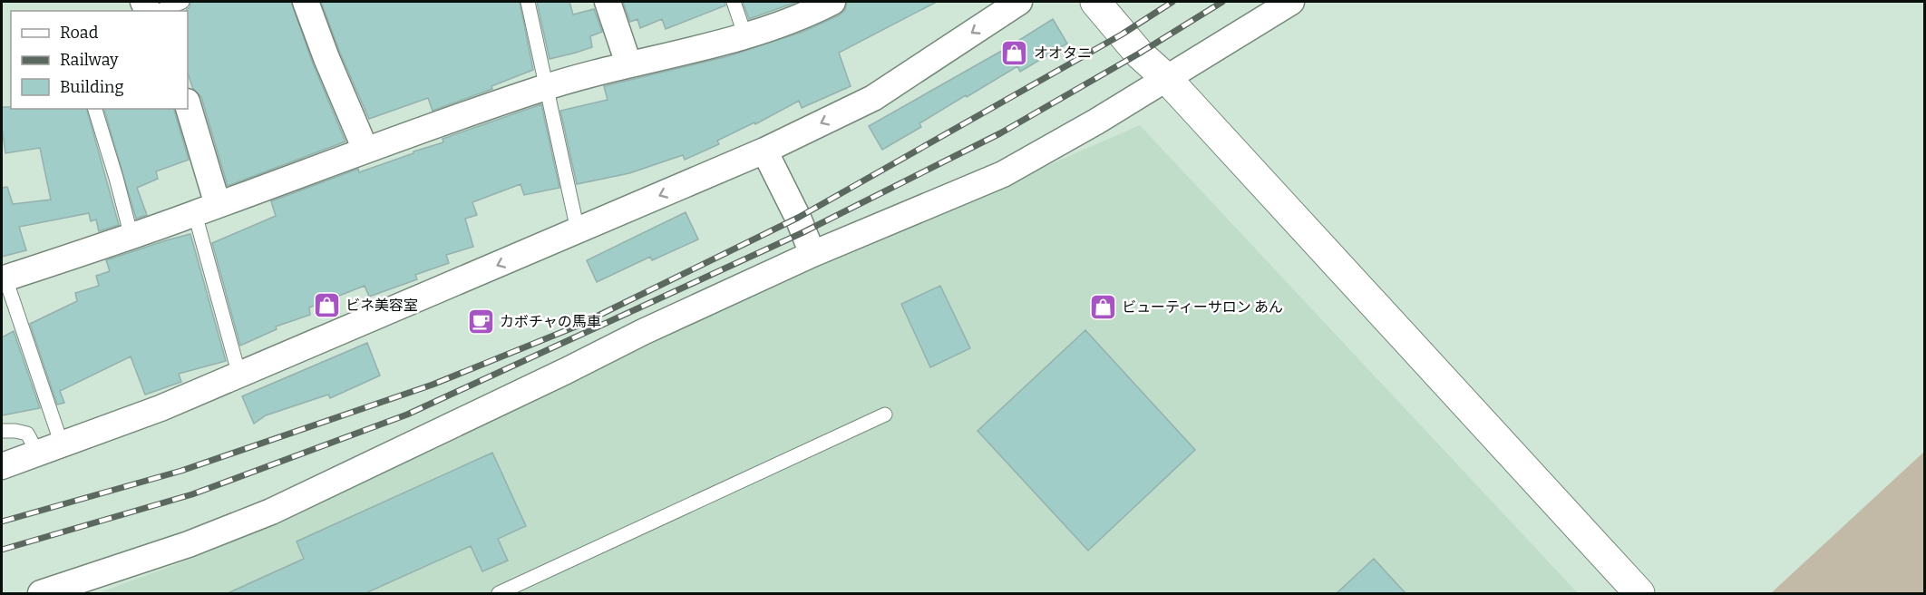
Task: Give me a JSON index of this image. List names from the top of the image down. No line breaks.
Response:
{"places":{"shop":["オオタニ","ビネ美容室","ビューティーサロン あん"],"cafe":["カボチャの馬車"]},"legend":["Road","Railway","Building"]}
